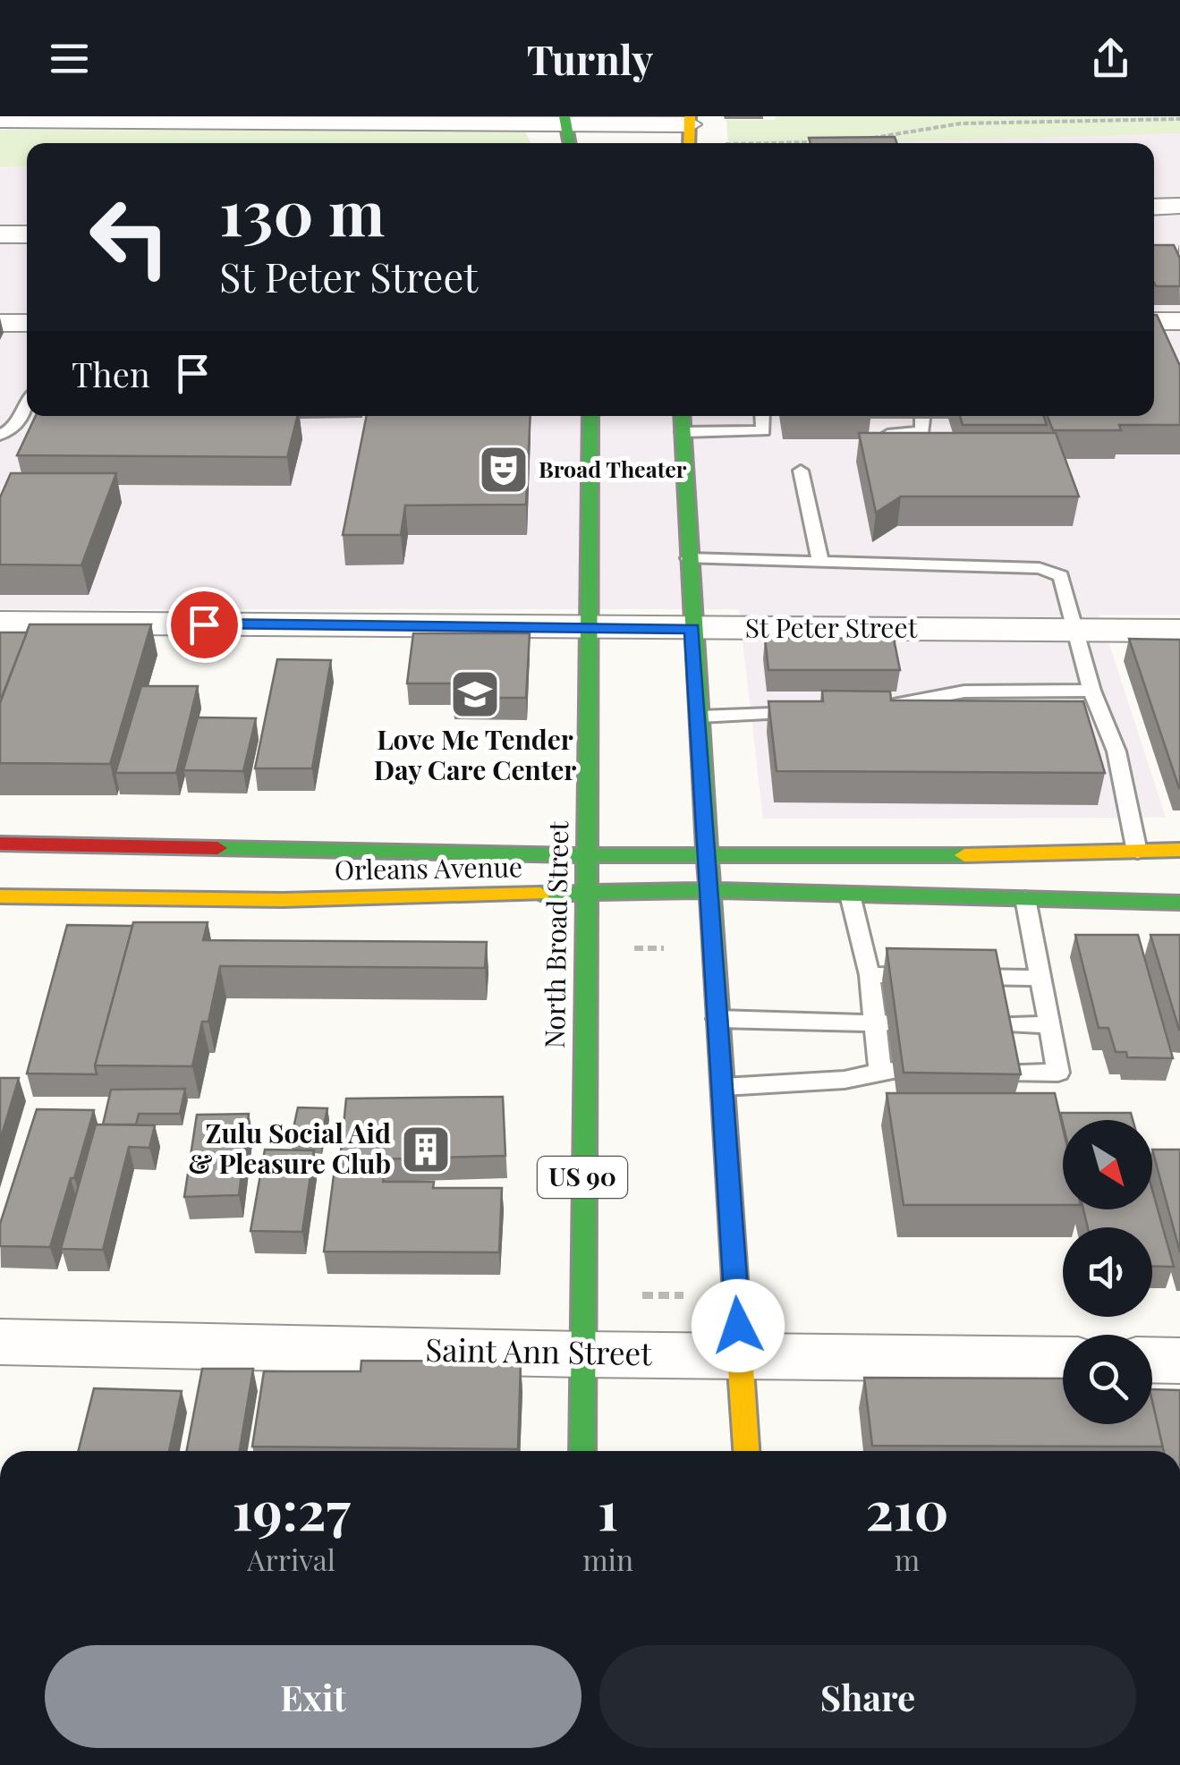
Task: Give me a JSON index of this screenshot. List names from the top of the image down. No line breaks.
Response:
{"streets":{"main road":["Orleans Avenue","North Broad Street","US 90"],"street":["St Peter Street","Saint Ann Street"]},"crossings":[["St Peter Street","North Broad Street"],["Orleans Avenue","North Broad Street"],["North Broad Street","Saint Ann Street"]],"places":{"theatre":["Broad Theater"],"school or university":["Love Me Tender Day Care Center"],"building":["Zulu Social Aid & Pleasure Club"]},"north":"bottom right","page":{"header":"Turnly","turn":["130 m","St Peter Street"],"then":"Then","eta":["19:27","Arrival","1","min","210","m"],"buttons":["Exit","Share"]}}
